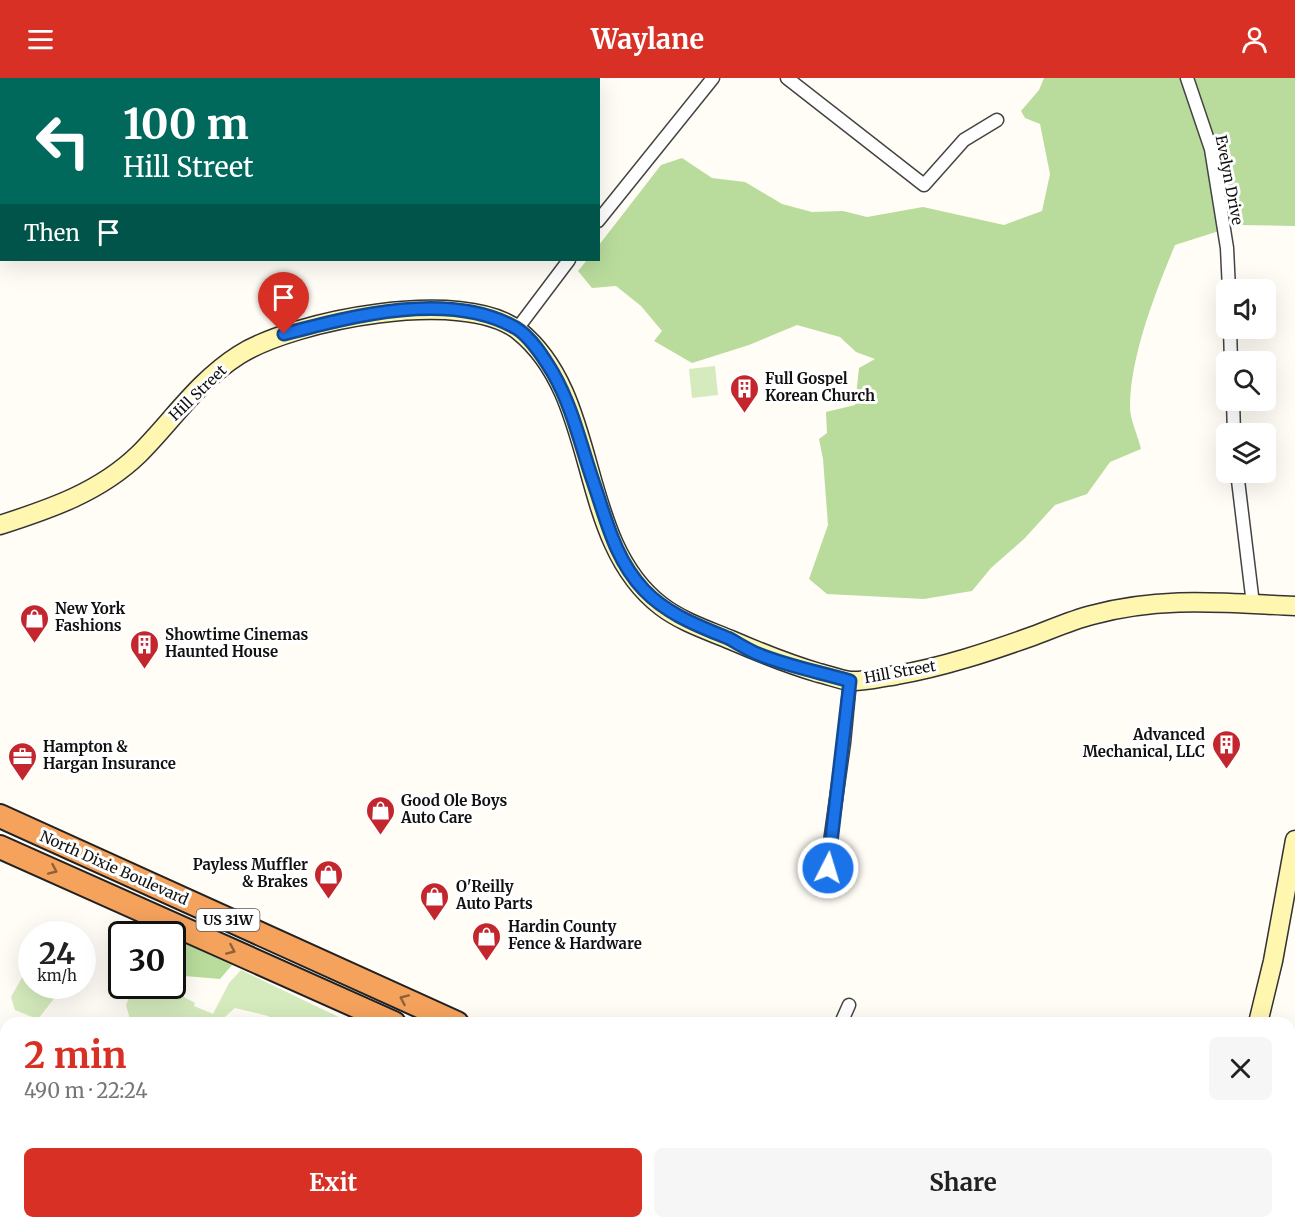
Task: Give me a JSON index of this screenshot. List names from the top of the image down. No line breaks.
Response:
{"streets":{"highway":["North Dixie Boulevard","US 31W"],"street":["Evelyn Drive","Hill Street"]},"places":{"building":["Full Gospel Korean Church","Showtime Cinemas Haunted House","Advanced Mechanical, LLC"],"shop":["New York Fashions","Good Ole Boys Auto Care","Payless Muffler & Brakes","O'Reilly Auto Parts","Hardin County Fence & Hardware"],"office":["Hampton & Hargan Insurance"]},"page":{"header":"Waylane","turn":["100 m","Hill Street"],"then":"Then","speed":"24 km/h","limit":"30","heading":["2 min","490 m · 22:24"],"buttons":["Exit","Share"]}}
